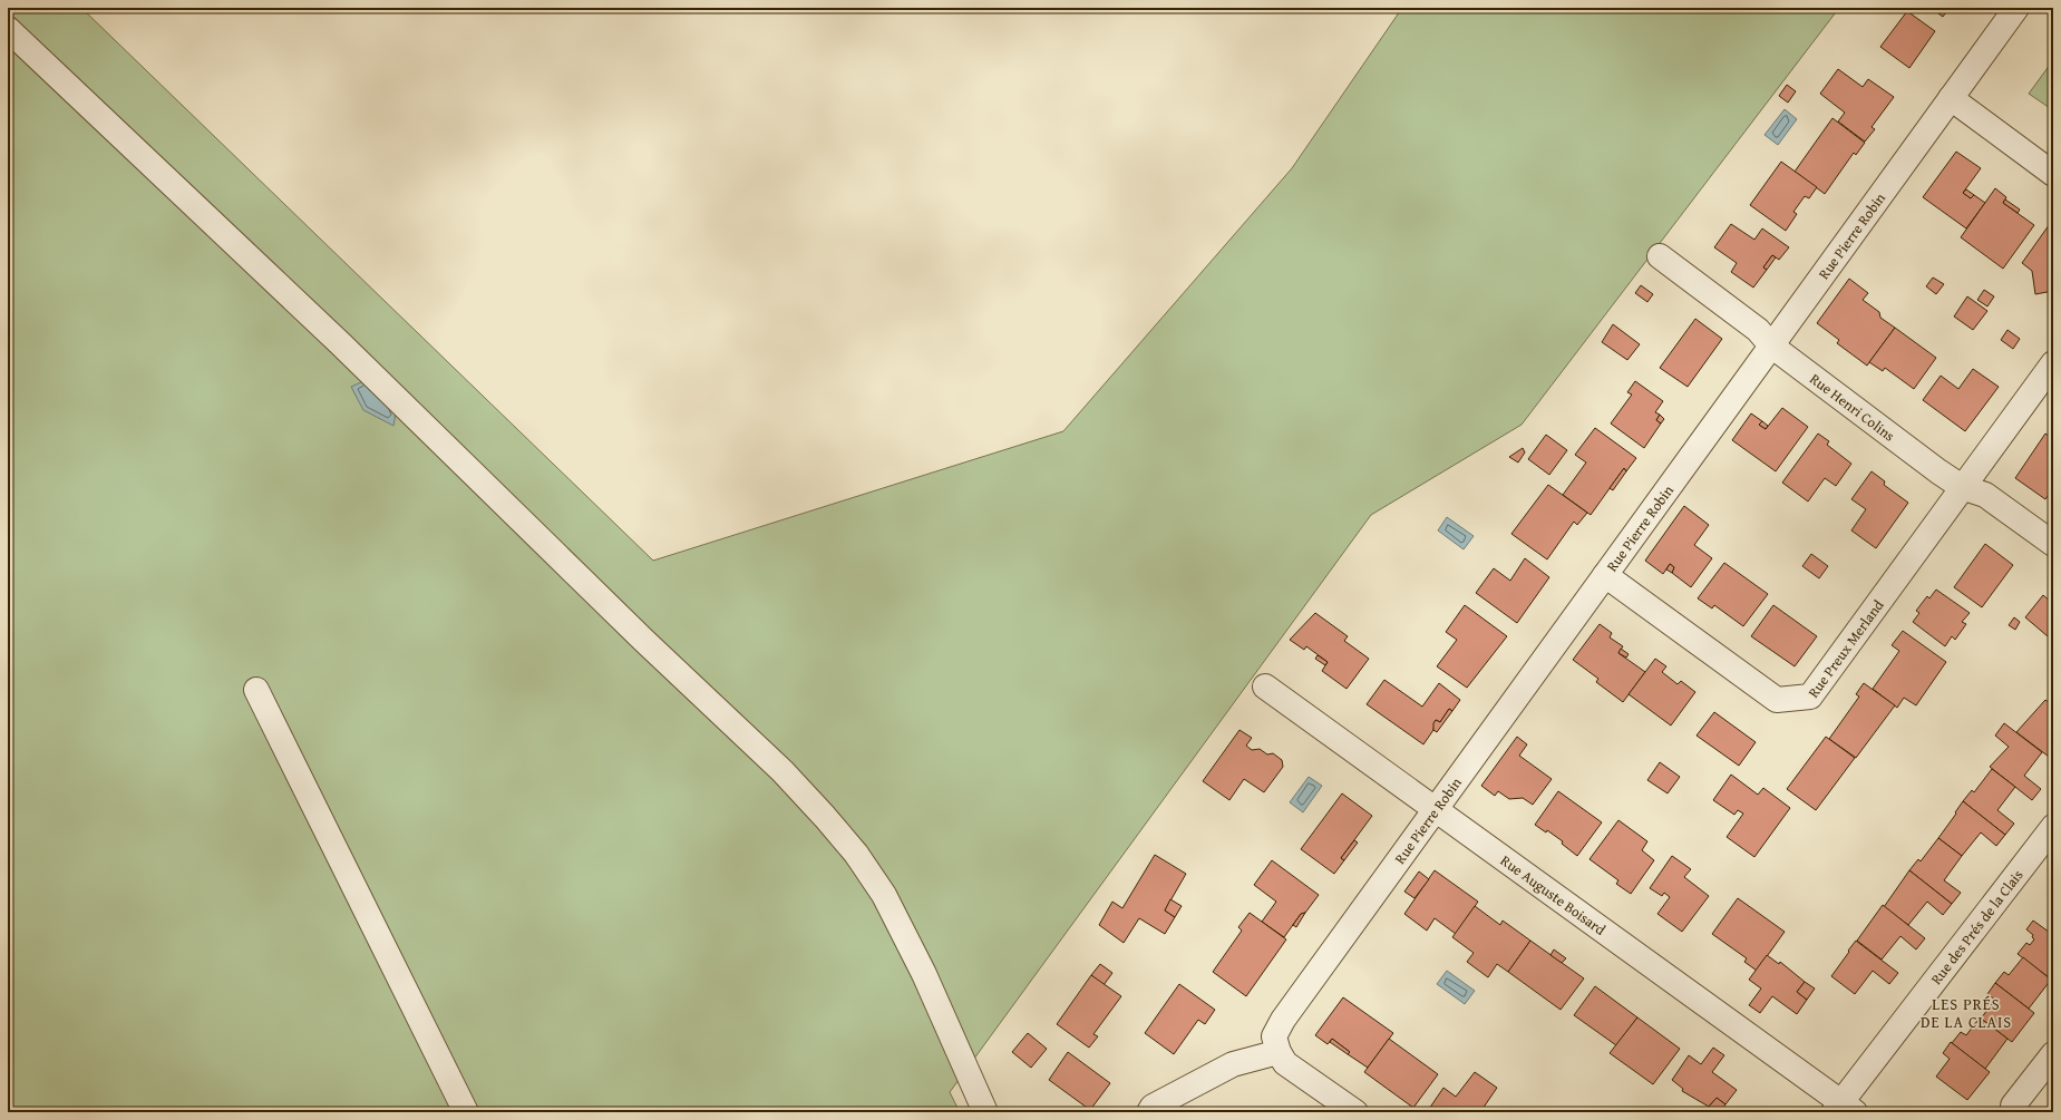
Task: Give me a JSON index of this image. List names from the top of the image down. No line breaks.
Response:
{"streets":{"street":["Rue Pierre Robin","Rue Henri Colins","Rue Preux Merland","Rue Auguste Boisard","Rue des Prés de la Clais"]},"crossings":[["Rue Pierre Robin","Rue Henri Colins"],["Rue Pierre Robin","Rue Preux Merland"],["Rue Pierre Robin","Rue Auguste Boisard"],["Rue Henri Colins","Rue Preux Merland"],["Rue Auguste Boisard","Rue des Prés de la Clais"]],"districts":["LES PRÉS DE LA CLAIS"]}
